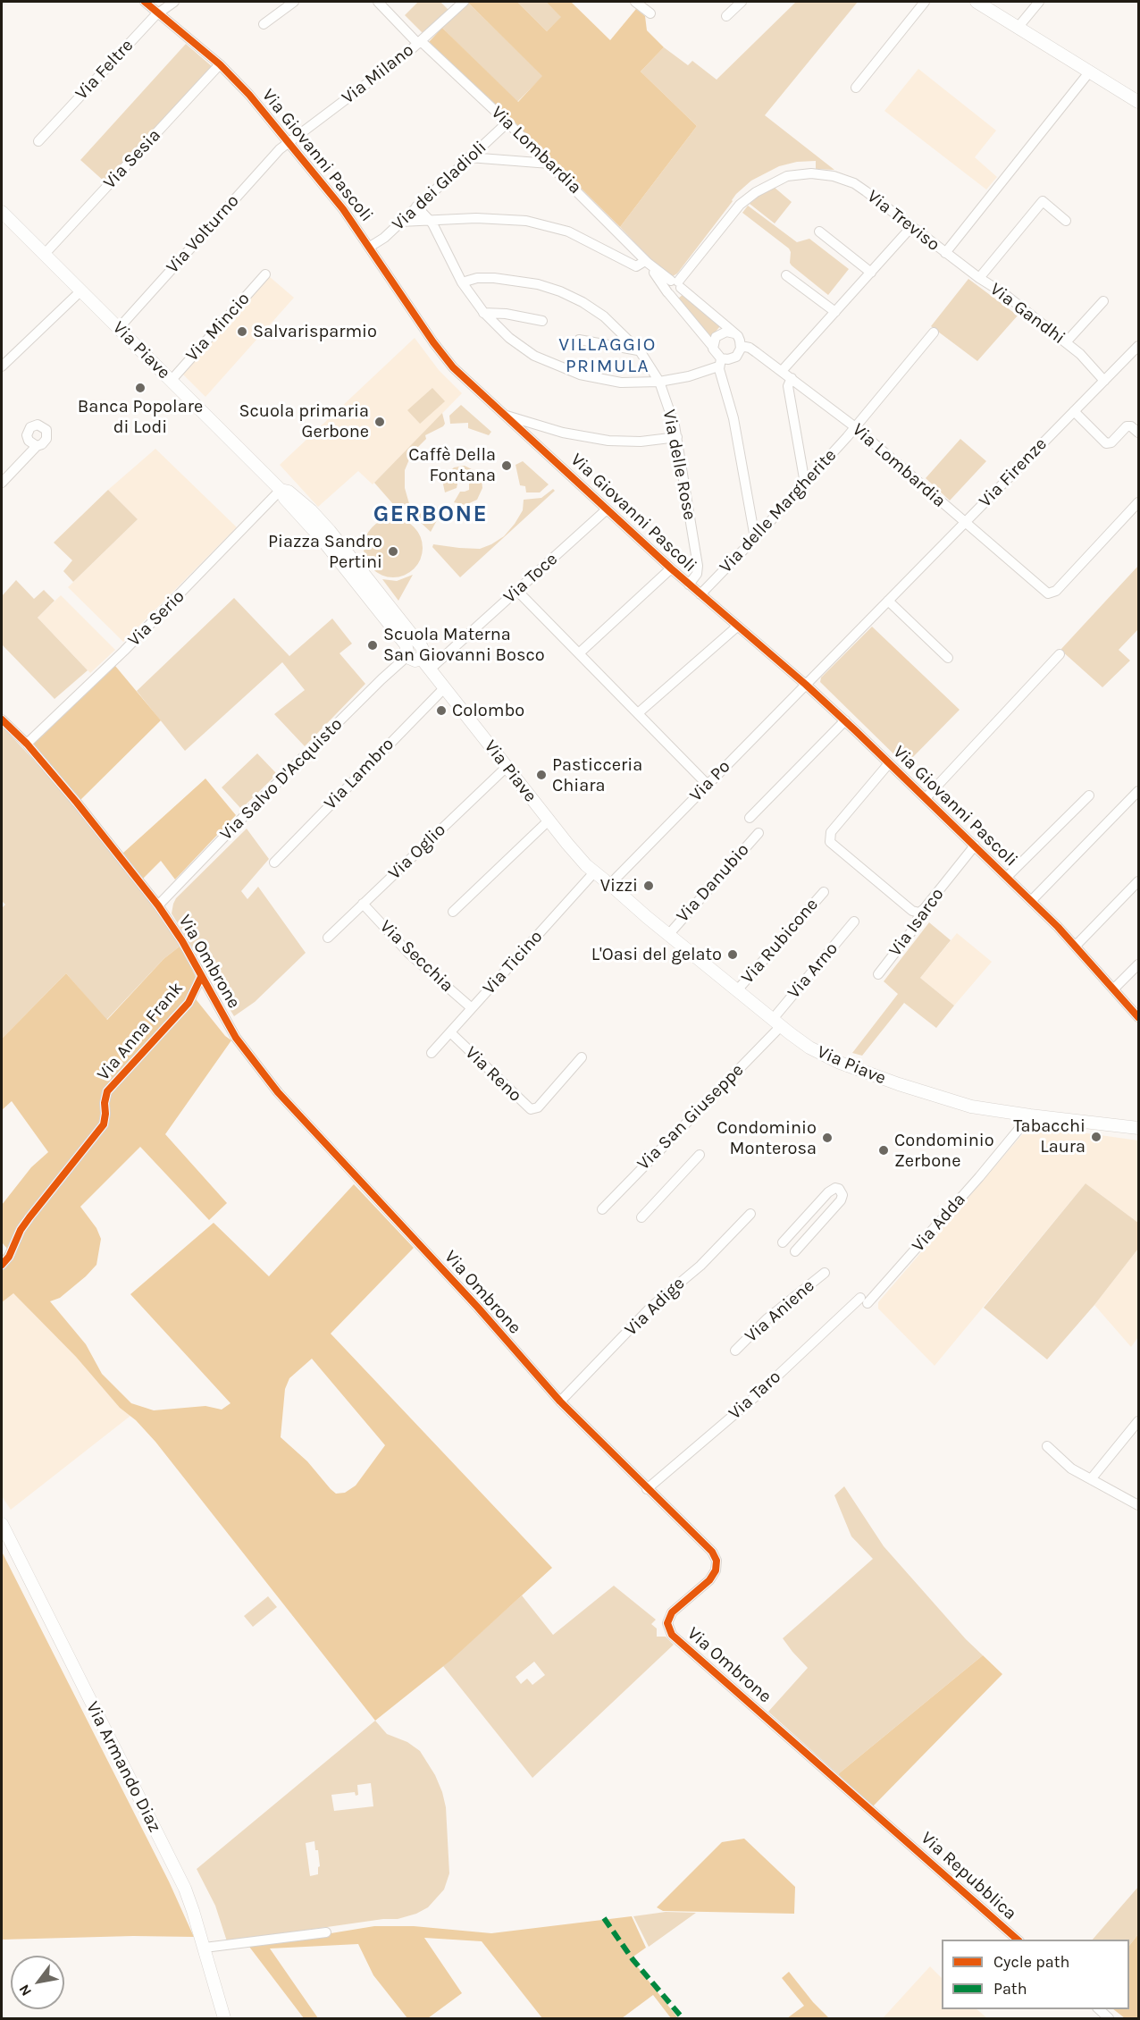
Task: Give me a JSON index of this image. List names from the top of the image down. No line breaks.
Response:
{"streets":{"street":["Via Feltre","Via Milano","Via Lombardia","Via Giovanni Pascoli","Via Sesia","Via dei Gladioli","Via Treviso","Via Volturno","Via Gandhi","Via Mincio","Via Piave","Via delle Rose","Via Firenze","Via delle Margherite","Via Toce","Via Serio","Via Lambro","Via Salvo D'Acquisto","Via Po","Via Oglio","Via Danubio","Via Isarco","Via Rubicone","Via Secchia","Via Ombrone","Via Ticino","Via Arno","Via Anna Frank","Via Reno","Via San Giuseppe","Via Adda","Via Adige","Via Aniene","Via Taro","Via Armando Diaz","Via Repubblica"]},"crossings":[["Via Feltre","Via Giovanni Pascoli"],["Via Milano","Via Lombardia"],["Via Milano","Via Giovanni Pascoli"],["Via Milano","Via Volturno"],["Via Lombardia","Via dei Gladioli"],["Via Lombardia","Via Treviso"],["Via Lombardia","Via Firenze"],["Via Lombardia","Via delle Margherite"],["Via Giovanni Pascoli","Via Sesia"],["Via Giovanni Pascoli","Via dei Gladioli"],["Via Giovanni Pascoli","Via Volturno"],["Via Giovanni Pascoli","Via delle Rose"],["Via Giovanni Pascoli","Via Firenze"],["Via Giovanni Pascoli","Via delle Margherite"],["Via Giovanni Pascoli","Via Toce"],["Via Giovanni Pascoli","Via Po"],["Via Giovanni Pascoli","Via Isarco"],["Via Sesia","Via Piave"],["Via Treviso","Via Gandhi"],["Via Volturno","Via Piave"],["Via Gandhi","Via Firenze"],["Via Mincio","Via Piave"],["Via Piave","Via Toce"],["Via Piave","Via Serio"],["Via Piave","Via Lambro"],["Via Piave","Via Salvo D'Acquisto"],["Via Piave","Via Po"],["Via Piave","Via Oglio"],["Via Piave","Via Danubio"],["Via Piave","Via Rubicone"],["Via Piave","Via Ticino"],["Via Piave","Via Arno"],["Via Piave","Via San Giuseppe"],["Via Piave","Via Adda"],["Via Firenze","Via Po"],["Via Serio","Via Ombrone"],["Via Salvo D'Acquisto","Via Ombrone"],["Via Oglio","Via Secchia"],["Via Secchia","Via Ticino"],["Via Ombrone","Via Anna Frank"],["Via Ombrone","Via Adige"],["Via Ombrone","Via Taro"],["Via Ombrone","Via Repubblica"],["Via Ticino","Via Reno"],["Via Arno","Via San Giuseppe"],["Via Adda","Via Taro"]],"districts":["VILLAGGIO PRIMULA","GERBONE"],"places":["Salvarisparmio","Banca Popolare di Lodi","Scuola primaria Gerbone","Caffè Della Fontana","Piazza Sandro Pertini","Scuola Materna San Giovanni Bosco","Colombo","Pasticceria Chiara","Vizzi","L'Oasi del gelato","Tabacchi Laura","Condominio Monterosa","Condominio Zerbone"],"legend":["Cycle path","Path"],"north":"bottom left"}
